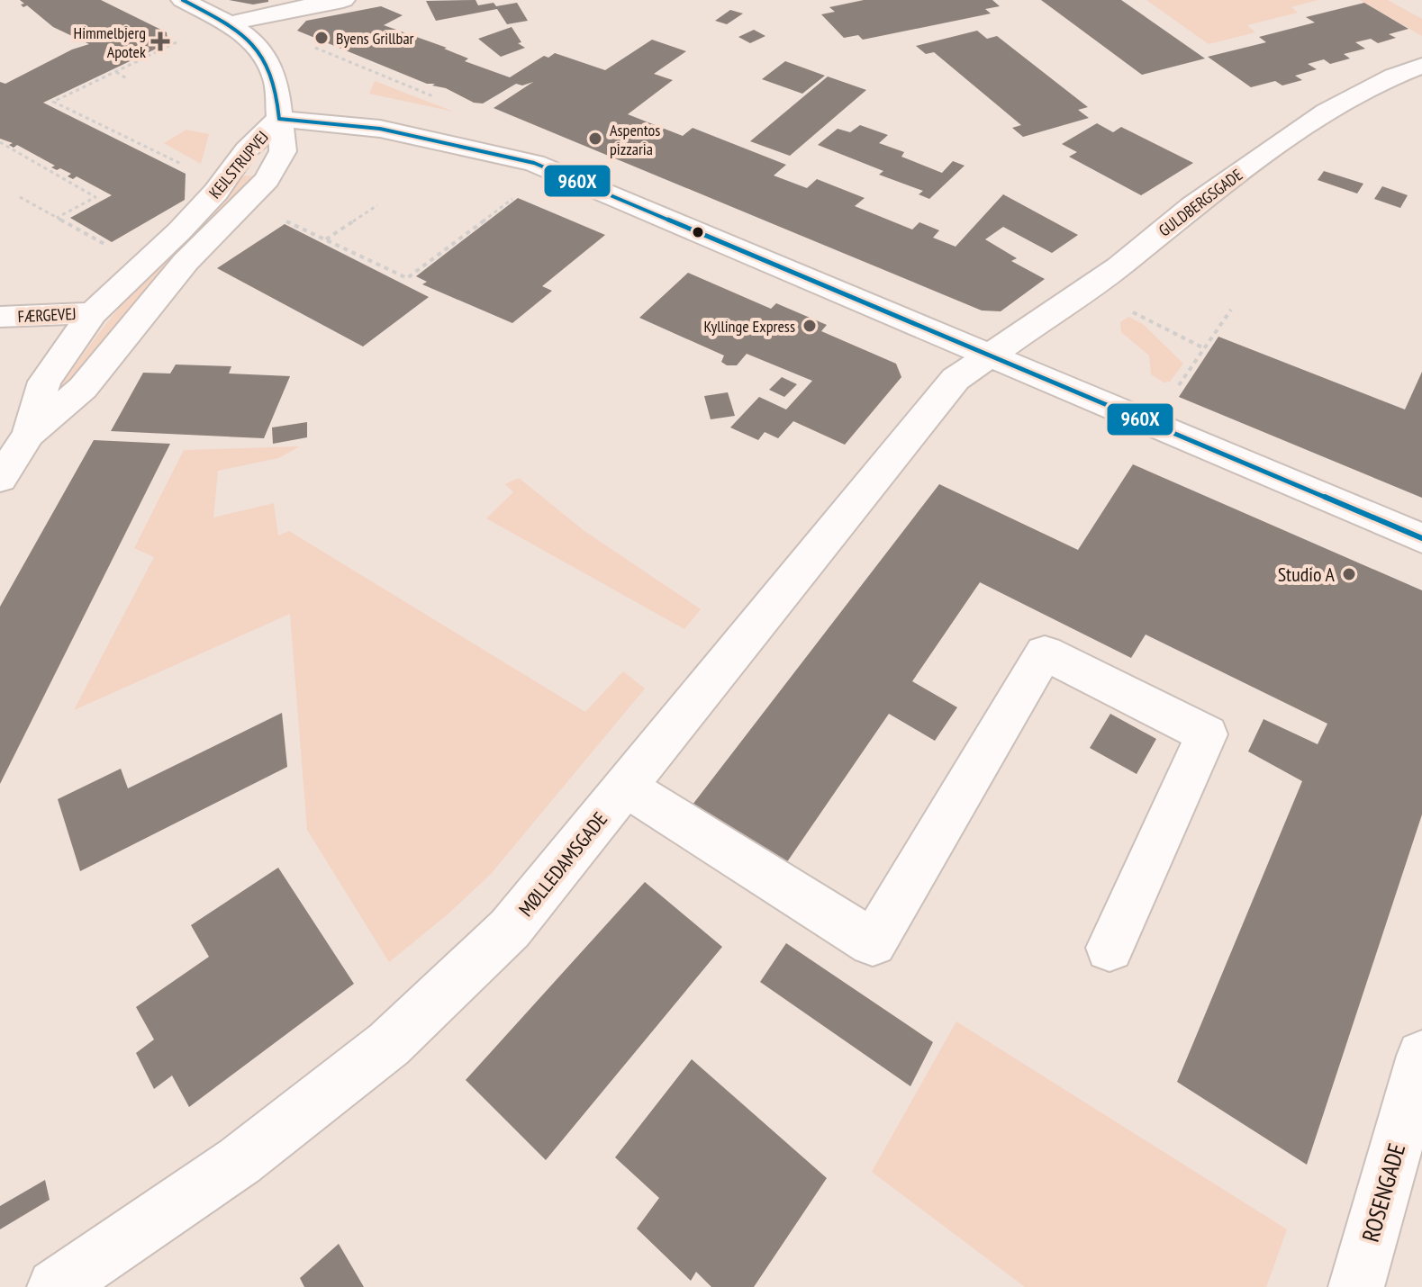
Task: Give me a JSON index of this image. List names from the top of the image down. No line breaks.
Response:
{"streets":{"street":["KEJLSTRUPVEJ","GULDBERGSGADE","FÆRGEVEJ","MØLLEDAMSGADE","ROSENGADE"]},"crossings":[["KEJLSTRUPVEJ","FÆRGEVEJ"],["GULDBERGSGADE","MØLLEDAMSGADE"]],"places":{"other":["Byens Grillbar","Aspentos pizzaria","Kyllinge Express","Studio A"],"health":["Himmelbjerg Apotek"]},"lines":["transit line 960X"]}
